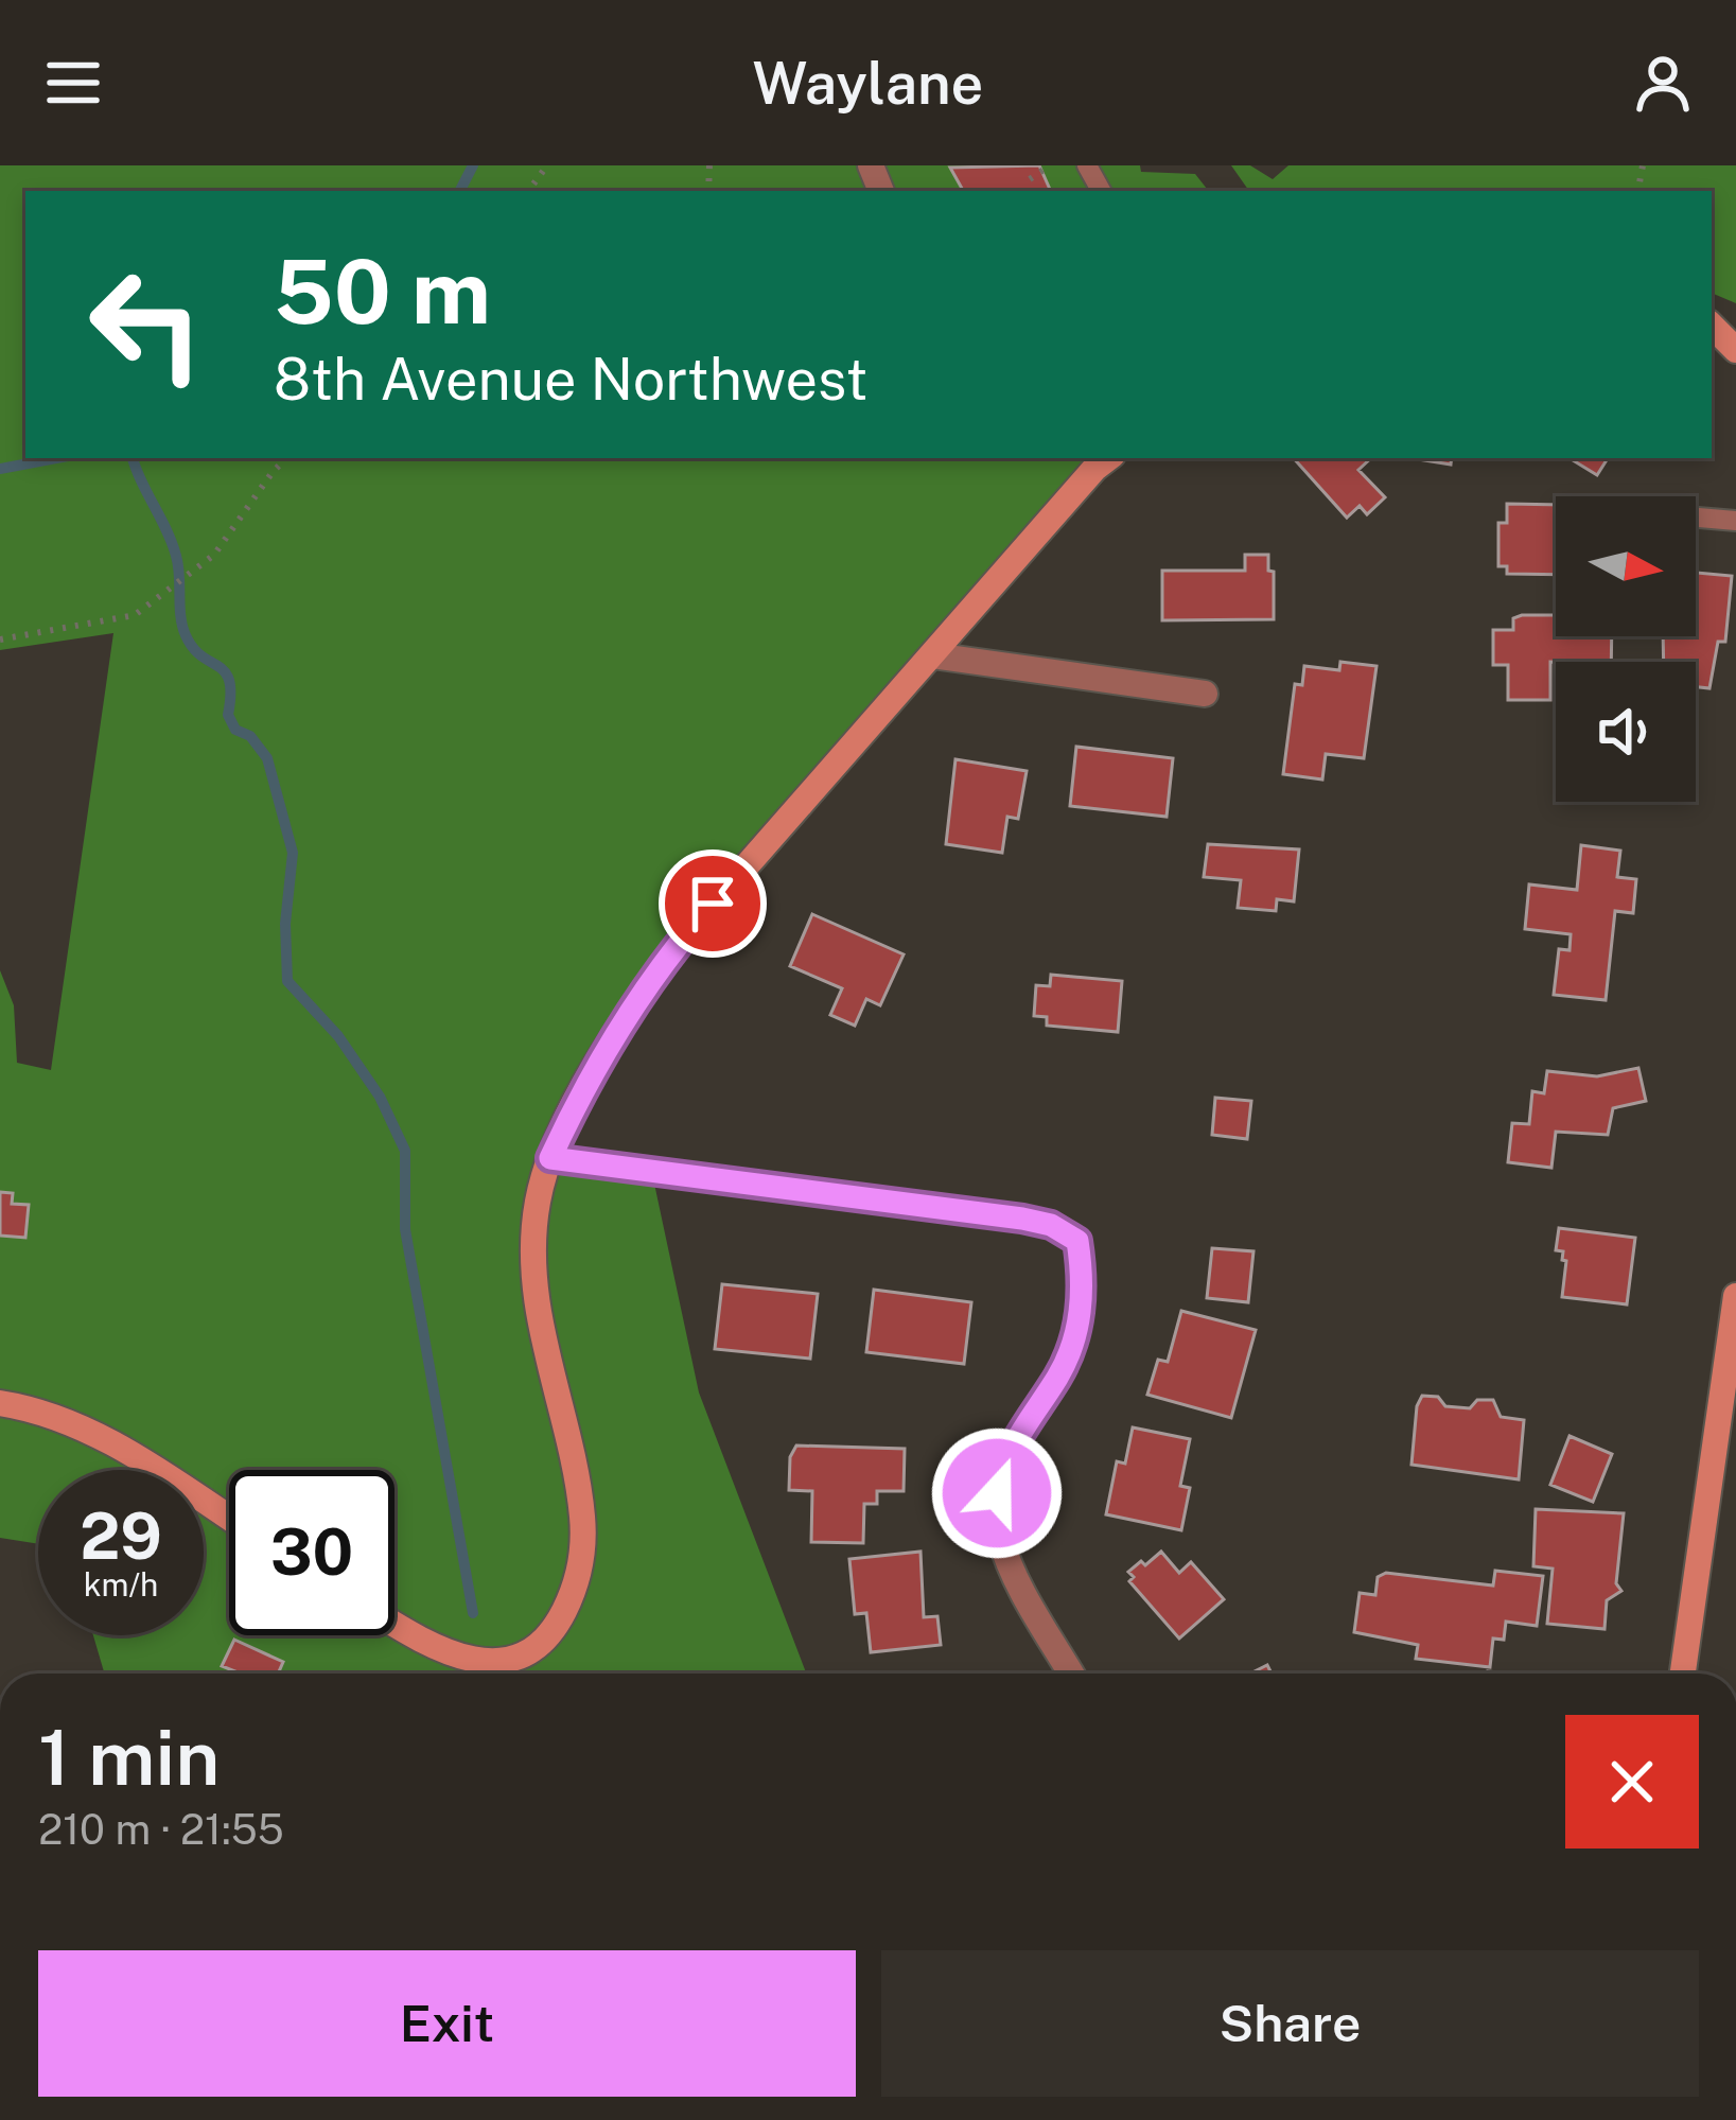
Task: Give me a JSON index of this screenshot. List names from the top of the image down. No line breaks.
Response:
{"north":"right","page":{"header":"Waylane","turn":["50 m","8th Avenue Northwest"],"speed":"29 km/h","limit":"30","heading":["1 min","210 m · 21:55"],"buttons":["Exit","Share"]}}
